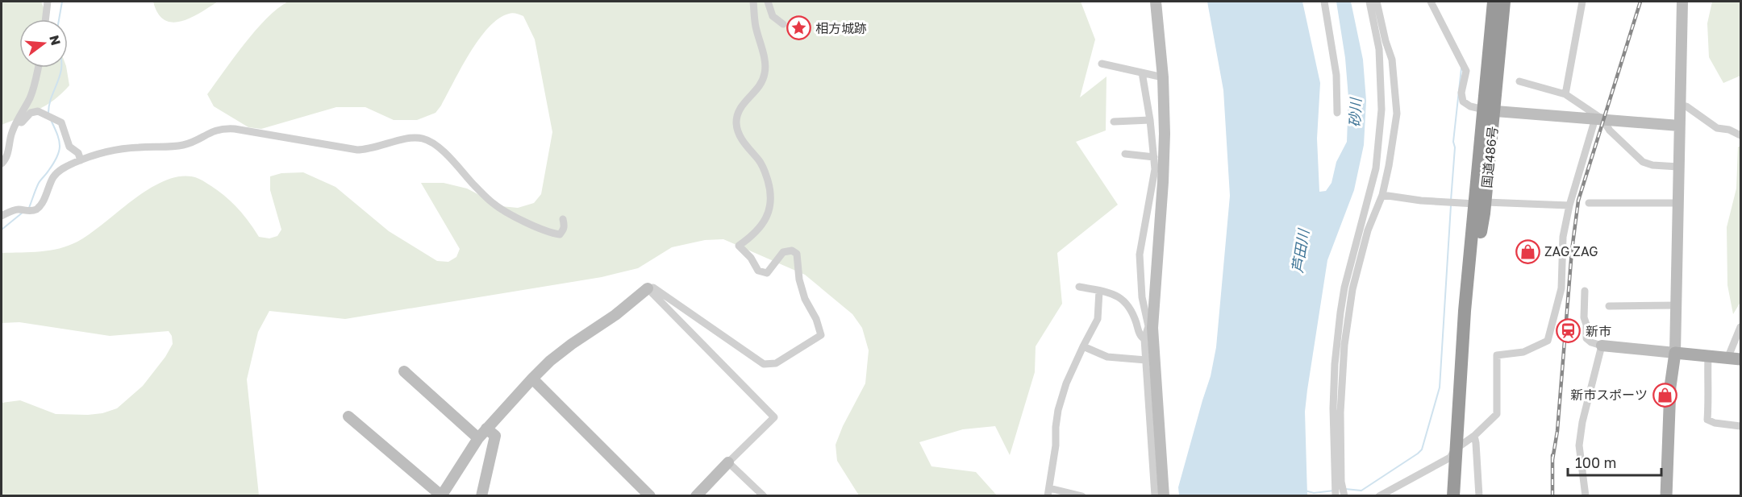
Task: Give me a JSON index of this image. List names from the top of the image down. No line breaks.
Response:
{"streets":{"highway":["国道486号"]},"water":["砂川","芦田川"],"places":{"place":["相方城跡"],"shop":["ZAG ZAG","新市スポーツ"],"station":["新市"]},"scale_bar":"100 m","north":"right"}
